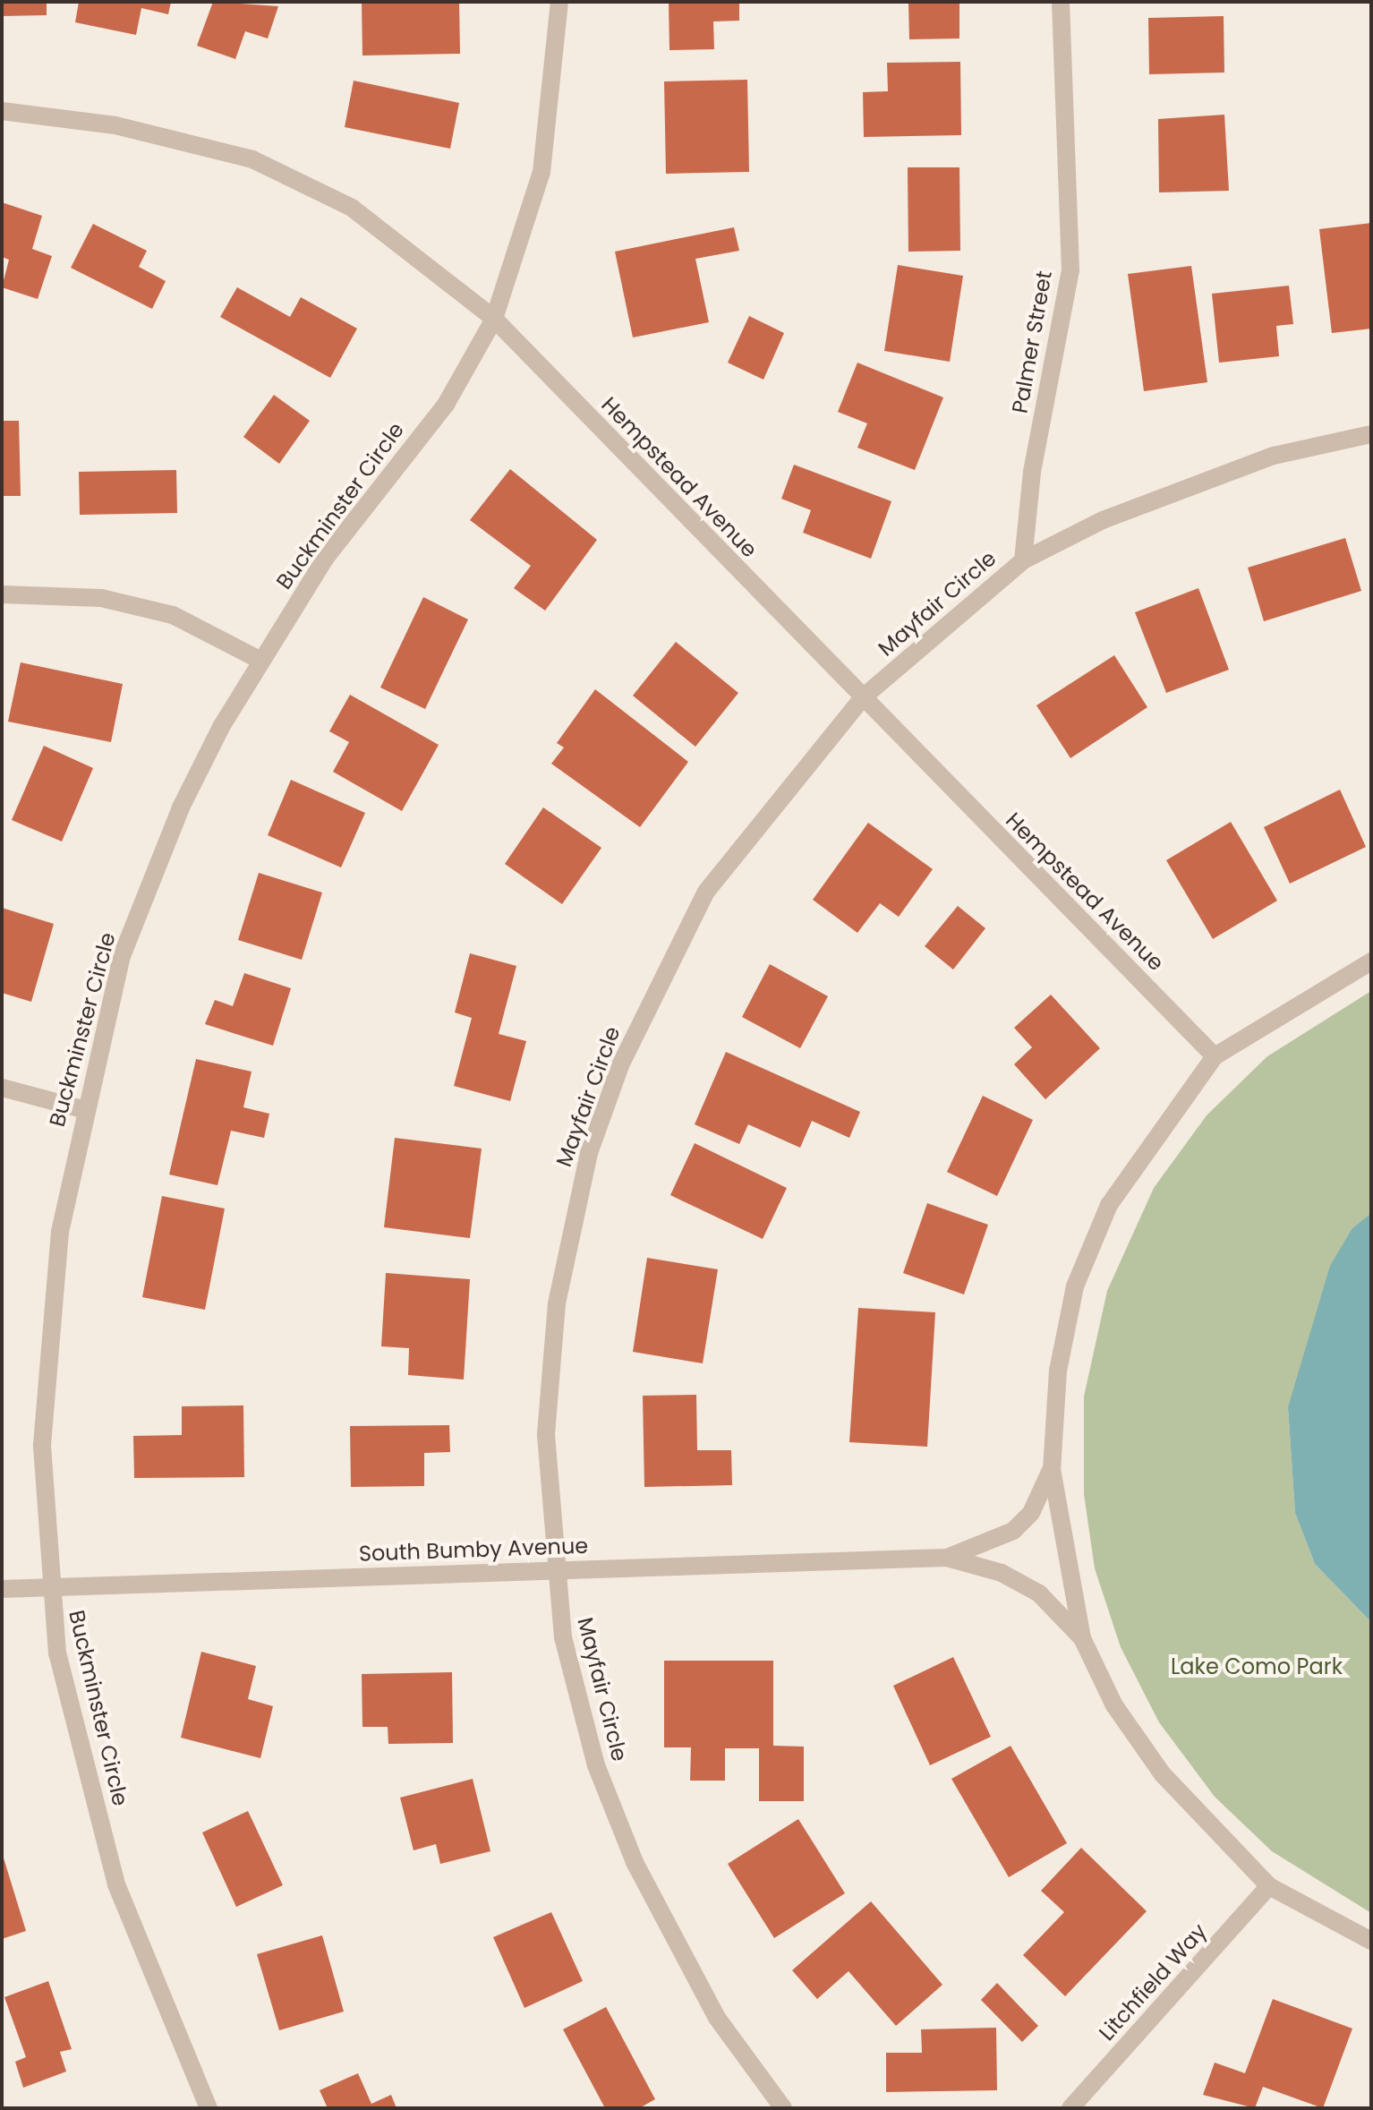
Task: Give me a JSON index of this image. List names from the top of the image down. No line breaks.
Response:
{"streets":{"street":["Palmer Street","Hempstead Avenue","Buckminster Circle","Mayfair Circle","South Bumby Avenue","Litchfield Way"]},"crossings":[["Palmer Street","Mayfair Circle"],["Hempstead Avenue","Buckminster Circle"],["Hempstead Avenue","Mayfair Circle"],["Buckminster Circle","South Bumby Avenue"],["Mayfair Circle","South Bumby Avenue"]],"parks":["Lake Como Park"]}
